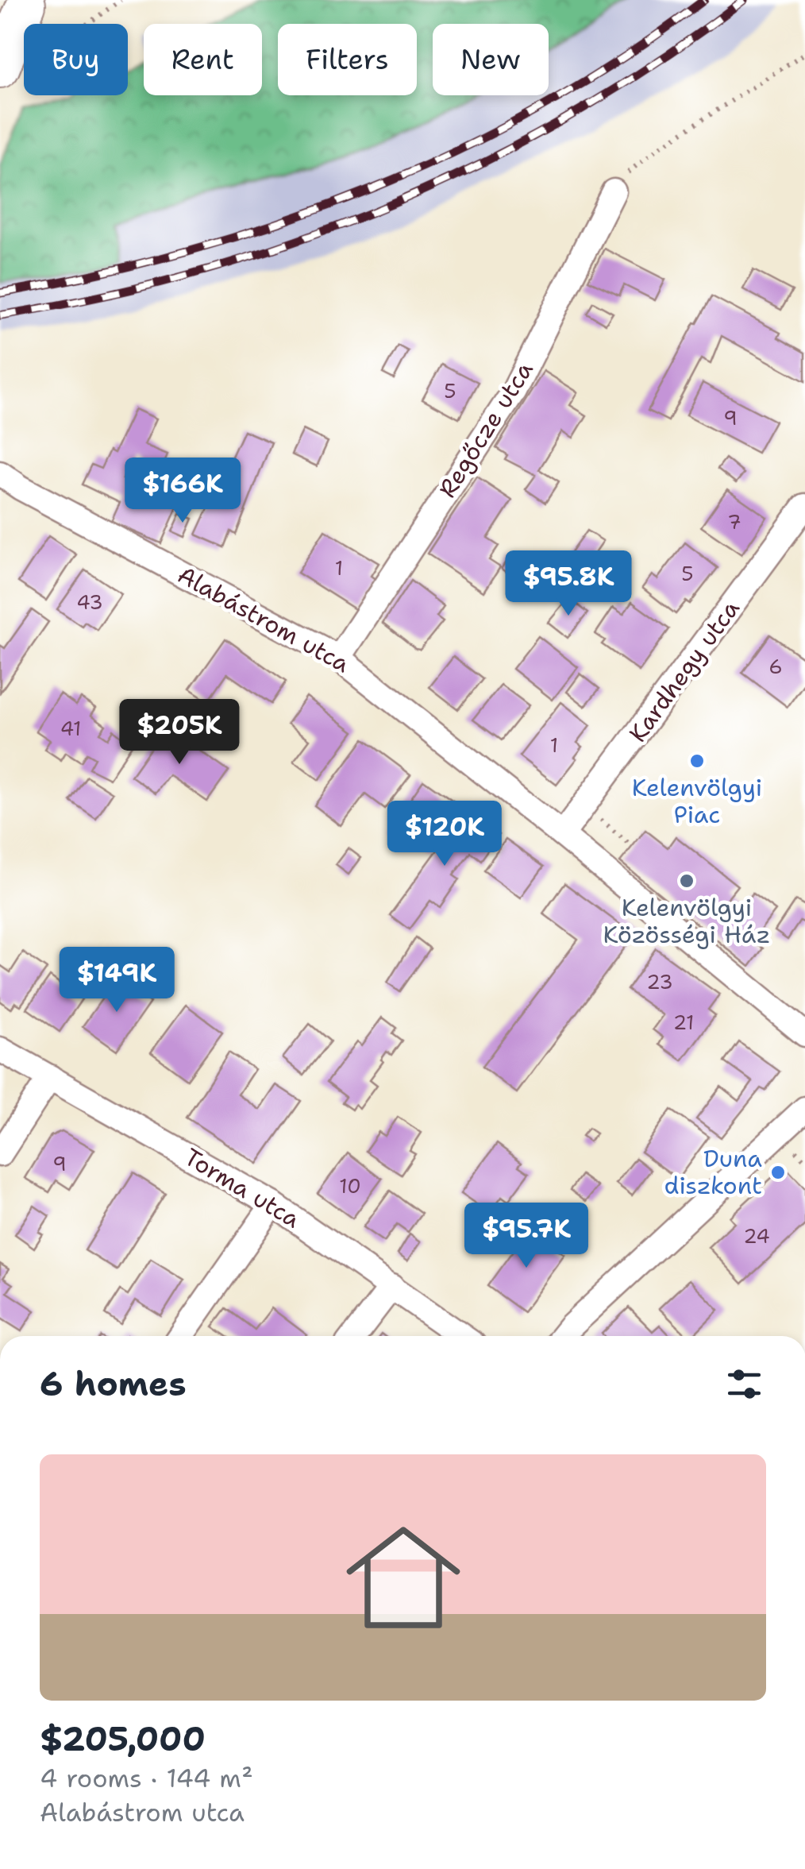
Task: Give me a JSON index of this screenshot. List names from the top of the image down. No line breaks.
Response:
{"streets":{"street":["Regőcze utca","Alabástrom utca","Kardhegy utca","Torma utca"]},"crossings":[["Regőcze utca","Alabástrom utca"],["Alabástrom utca","Kardhegy utca"]],"places":["Kelenvölgyi Piac","Kelenvölgyi Közösségi Ház","Duna diszkont"],"house_numbers":["5","9","7","1","5","43","6","41","1","23","21","9","10","24"],"page":{"chip":["Buy","Rent","Filters","New"],"price":["$166K","$95.8K","$205K","$120K","$149K","$95.7K"],"heading":"6 homes","list":[{"name":"$205,000","note":"4 rooms · 144 m² · Alabástrom utca"}]}}
